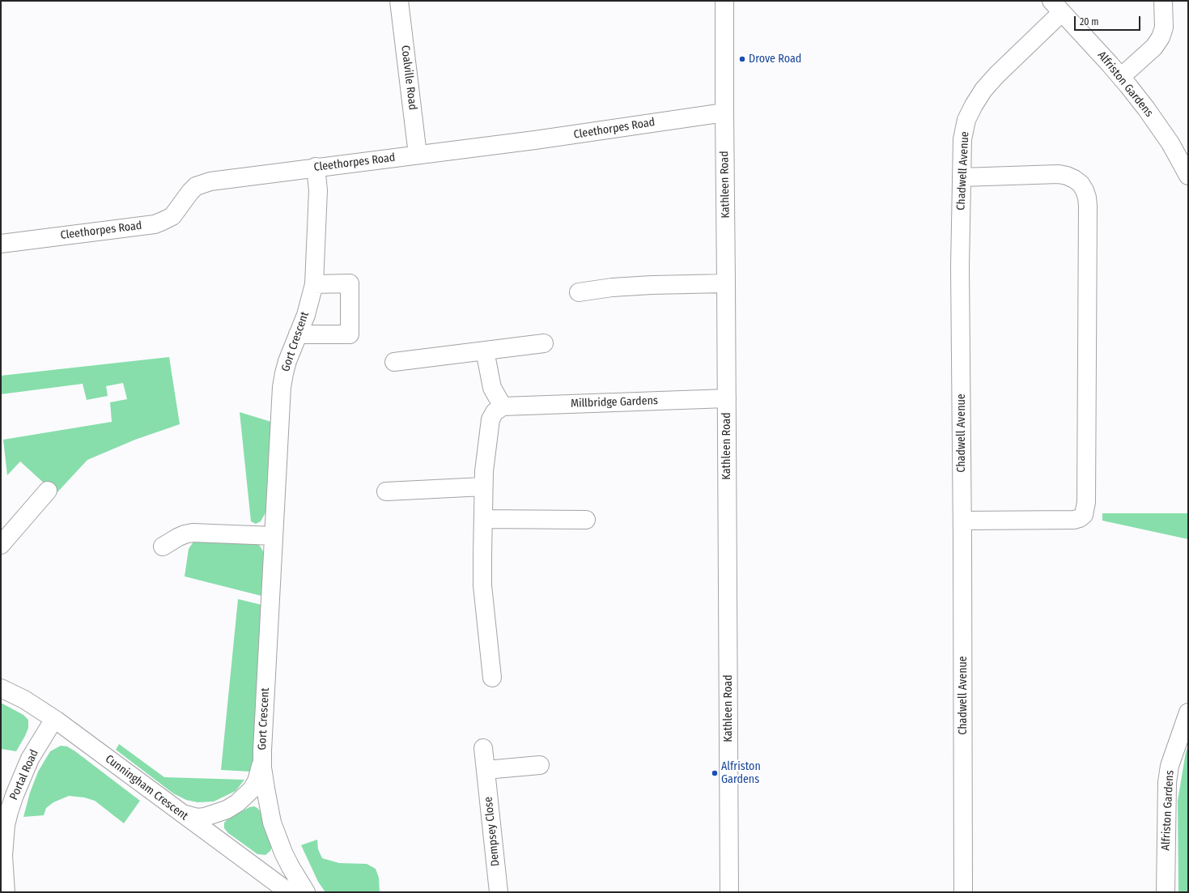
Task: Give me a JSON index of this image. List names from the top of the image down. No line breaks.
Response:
{"streets":{"street":["Coalville Road","Alfriston Gardens","Cleethorpes Road","Chadwell Avenue","Kathleen Road","Gort Crescent","Millbridge Gardens","Portal Road","Cunningham Crescent","Dempsey Close"]},"crossings":[["Coalville Road","Cleethorpes Road"],["Alfriston Gardens","Chadwell Avenue"],["Cleethorpes Road","Kathleen Road"],["Cleethorpes Road","Gort Crescent"],["Kathleen Road","Millbridge Gardens"],["Portal Road","Cunningham Crescent"]],"places":["Drove Road","Alfriston Gardens"],"scale_bar":"20 m"}
